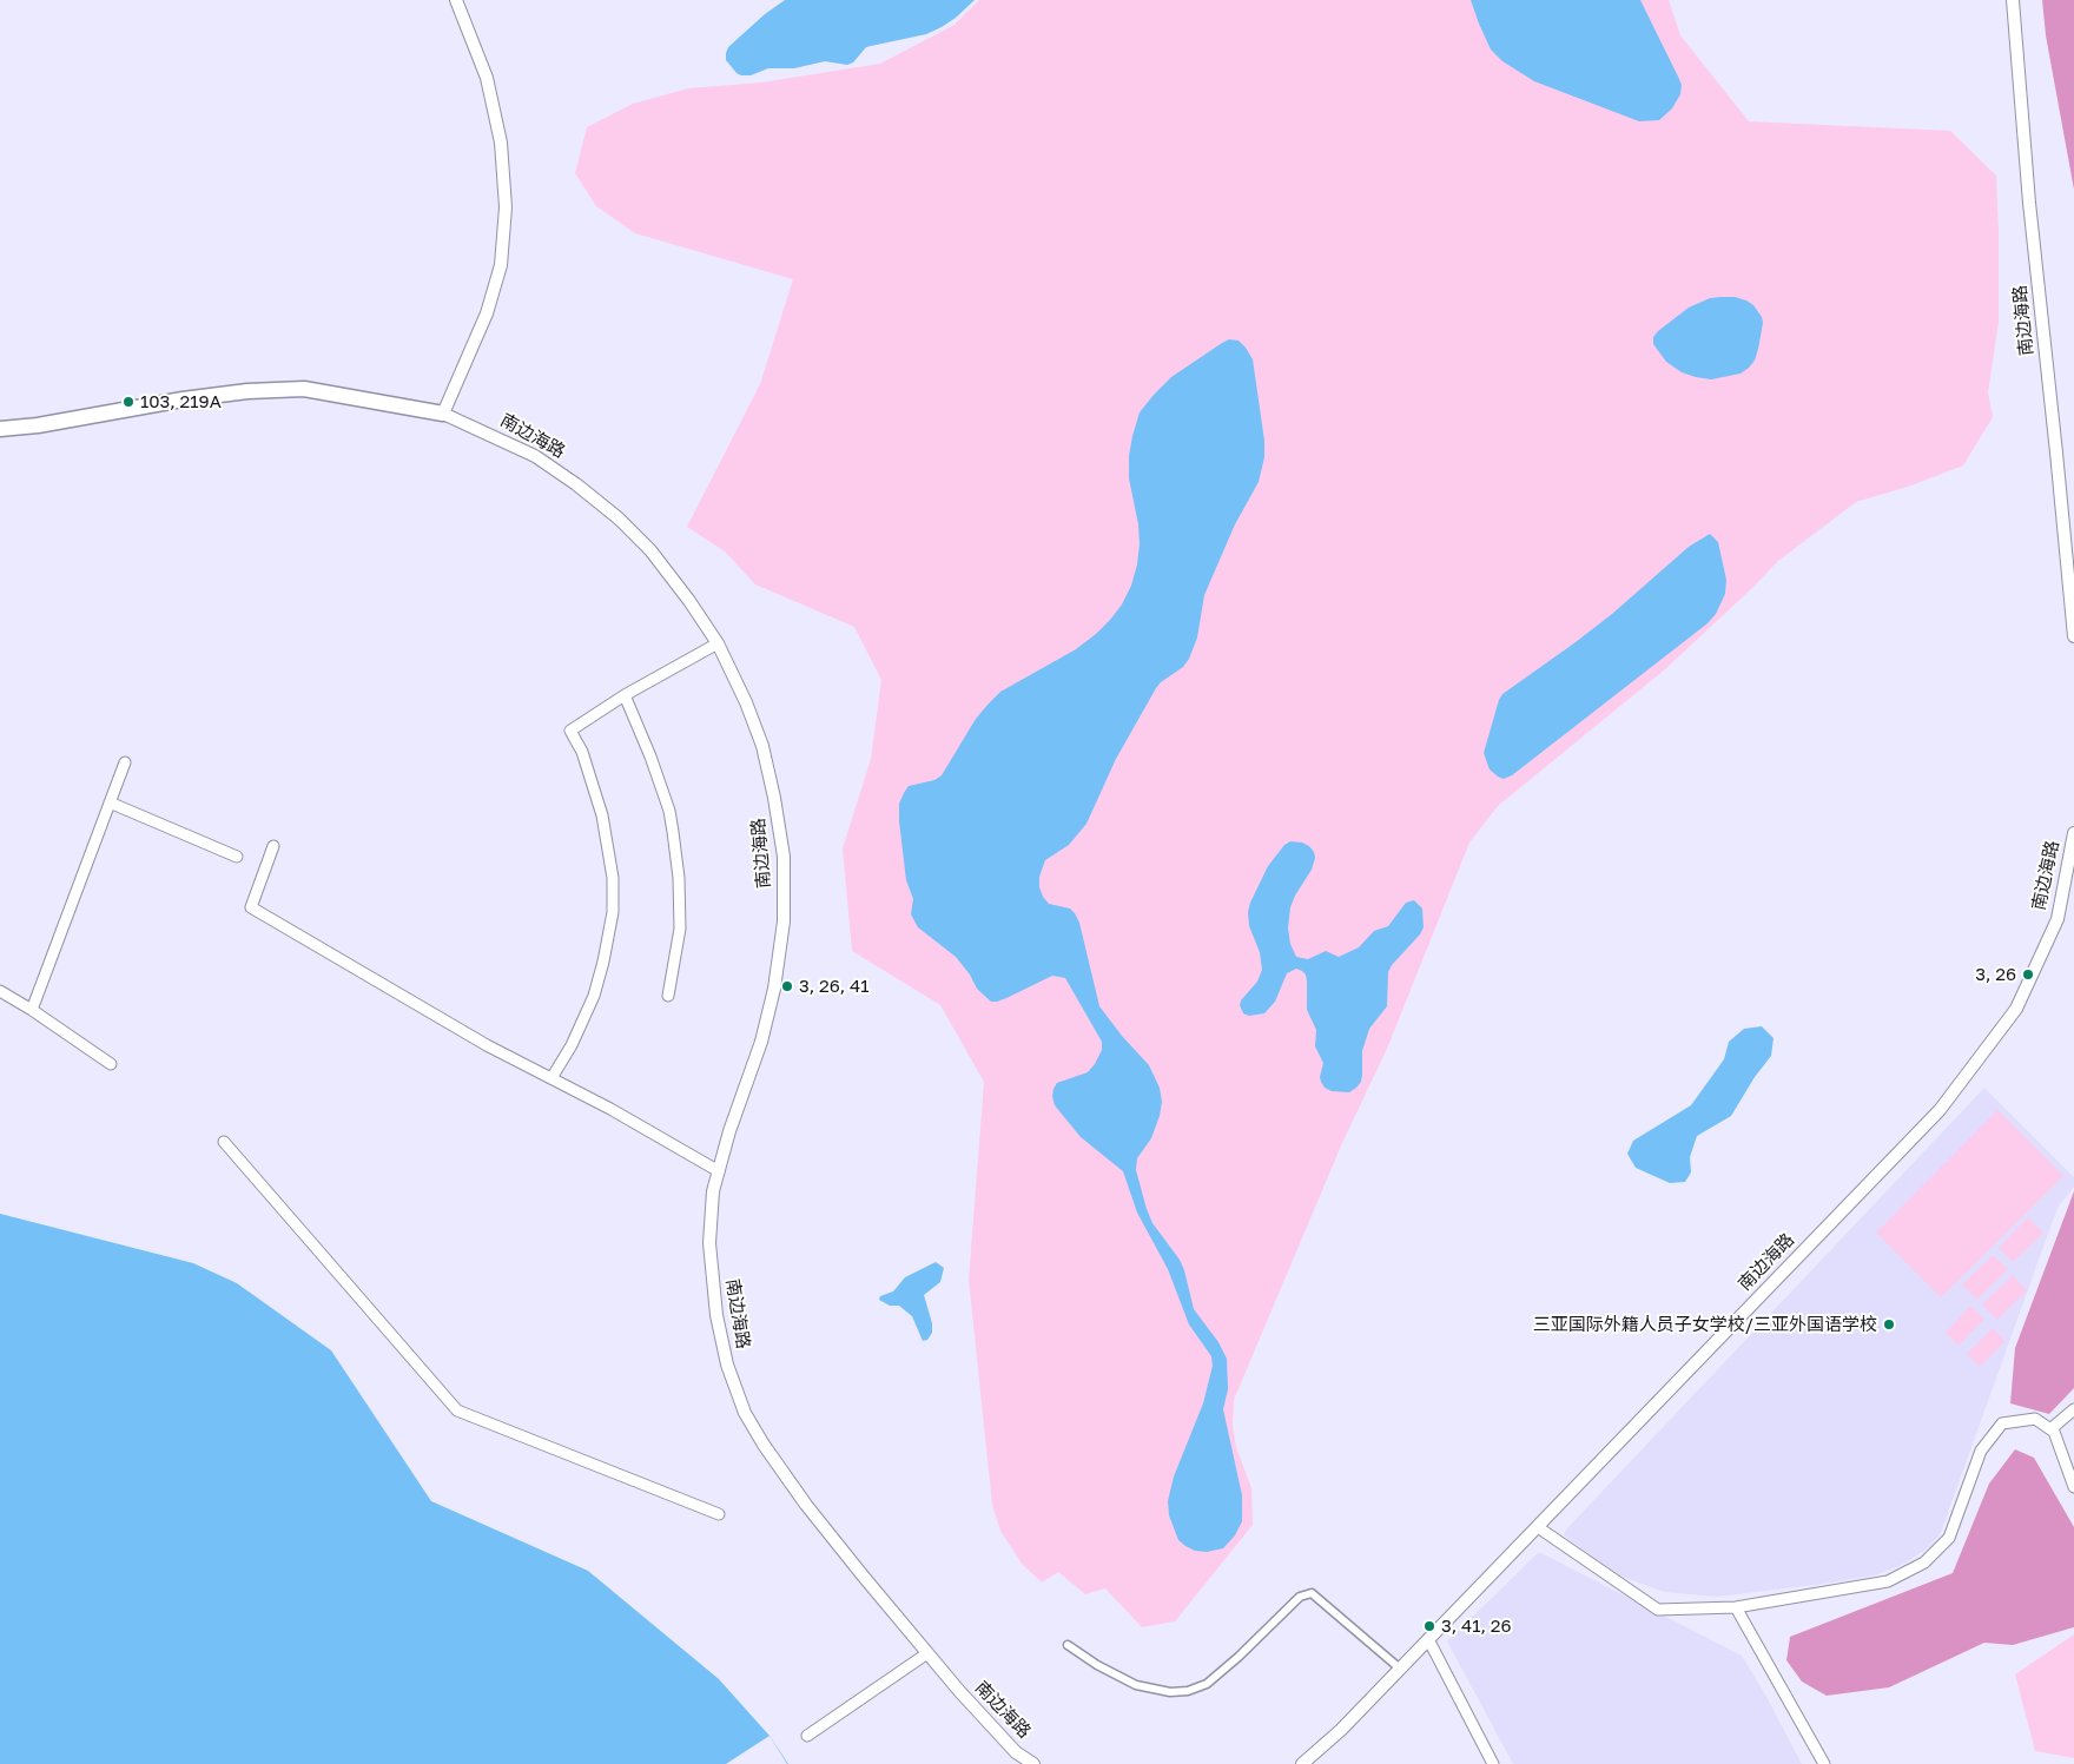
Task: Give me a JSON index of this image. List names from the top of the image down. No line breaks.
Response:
{"streets":{"main road":["南边海路"]},"places":["103, 219A","3, 26","3, 26, 41","三亚国际外籍人员子女学校/三亚外国语学校","3, 41, 26"]}
